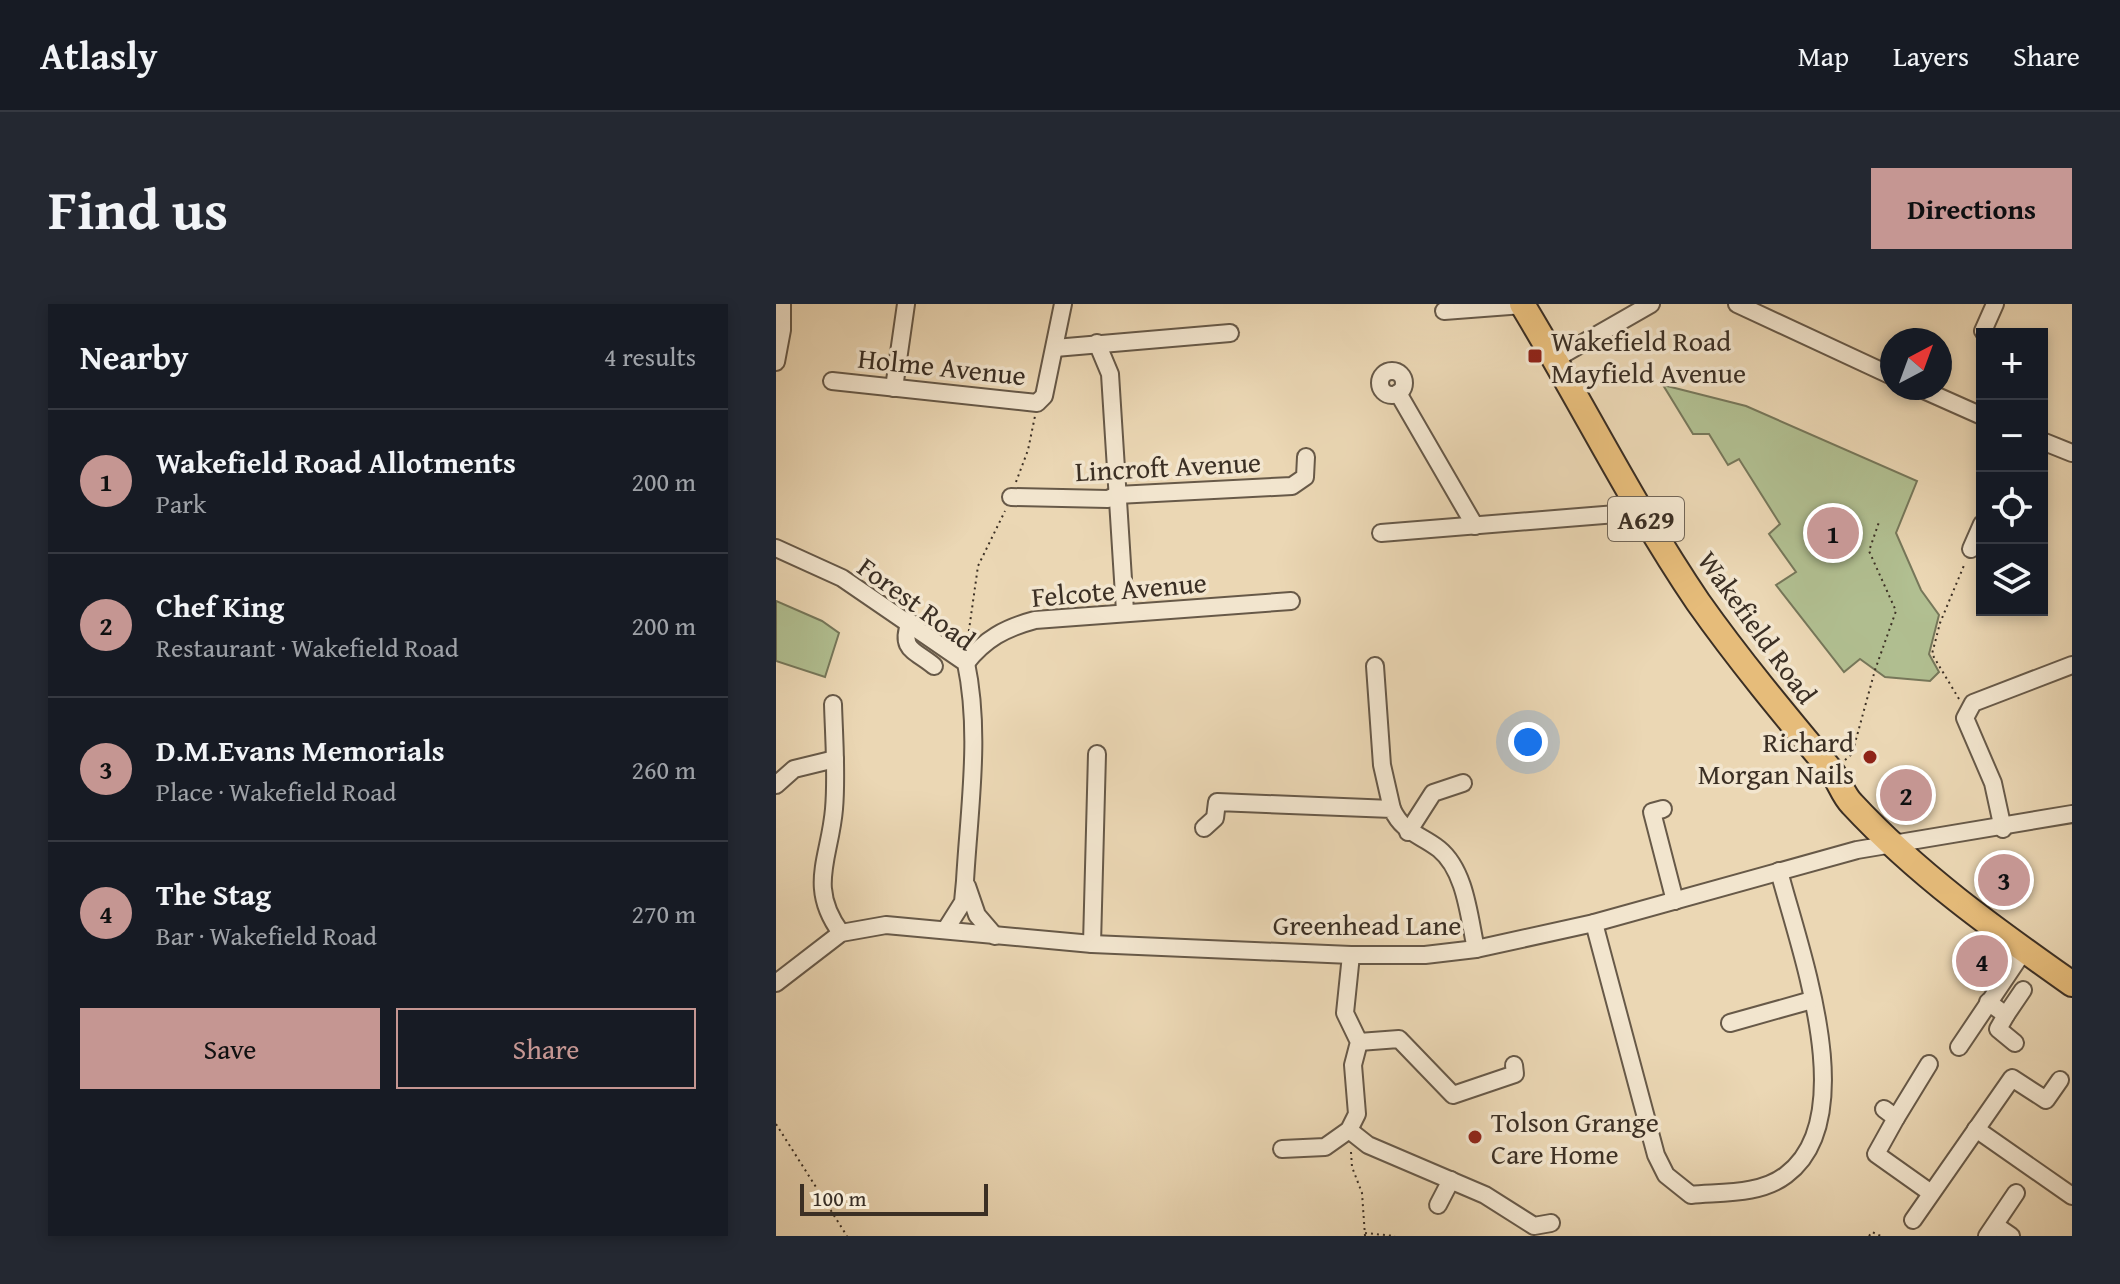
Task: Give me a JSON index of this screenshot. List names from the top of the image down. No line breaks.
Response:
{"streets":{"highway":["A629","Wakefield Road"],"street":["Holme Avenue","Lincroft Avenue","Felcote Avenue","Forest Road","Greenhead Lane"]},"crossings":[["Felcote Avenue","Forest Road"],["Forest Road","Greenhead Lane"],["Wakefield Road","Greenhead Lane"]],"places":{"transit":["Wakefield Road Mayfield Avenue"],"other":["Richard Morgan Nails","Tolson Grange Care Home"]},"scale_bar":"100 m","north":"top right","page":{"header":"Atlasly","nav":["Map","Layers","Share"],"title":"Find us","buttons":["Directions",["Save","Share"]],"heading":["Nearby","4 results"],"map_buttons":["+","−"],"list":[{"mark":"1","name":"Wakefield Road Allotments","note":"Park","value":"200 m"},{"mark":"2","name":"Chef King","note":"Restaurant · Wakefield Road","value":"200 m"},{"mark":"3","name":"D.M.Evans Memorials","note":"Place · Wakefield Road","value":"260 m"},{"mark":"4","name":"The Stag","note":"Bar · Wakefield Road","value":"270 m"}],"pins":["1","2","3","4"],"scale":"100 m"}}
